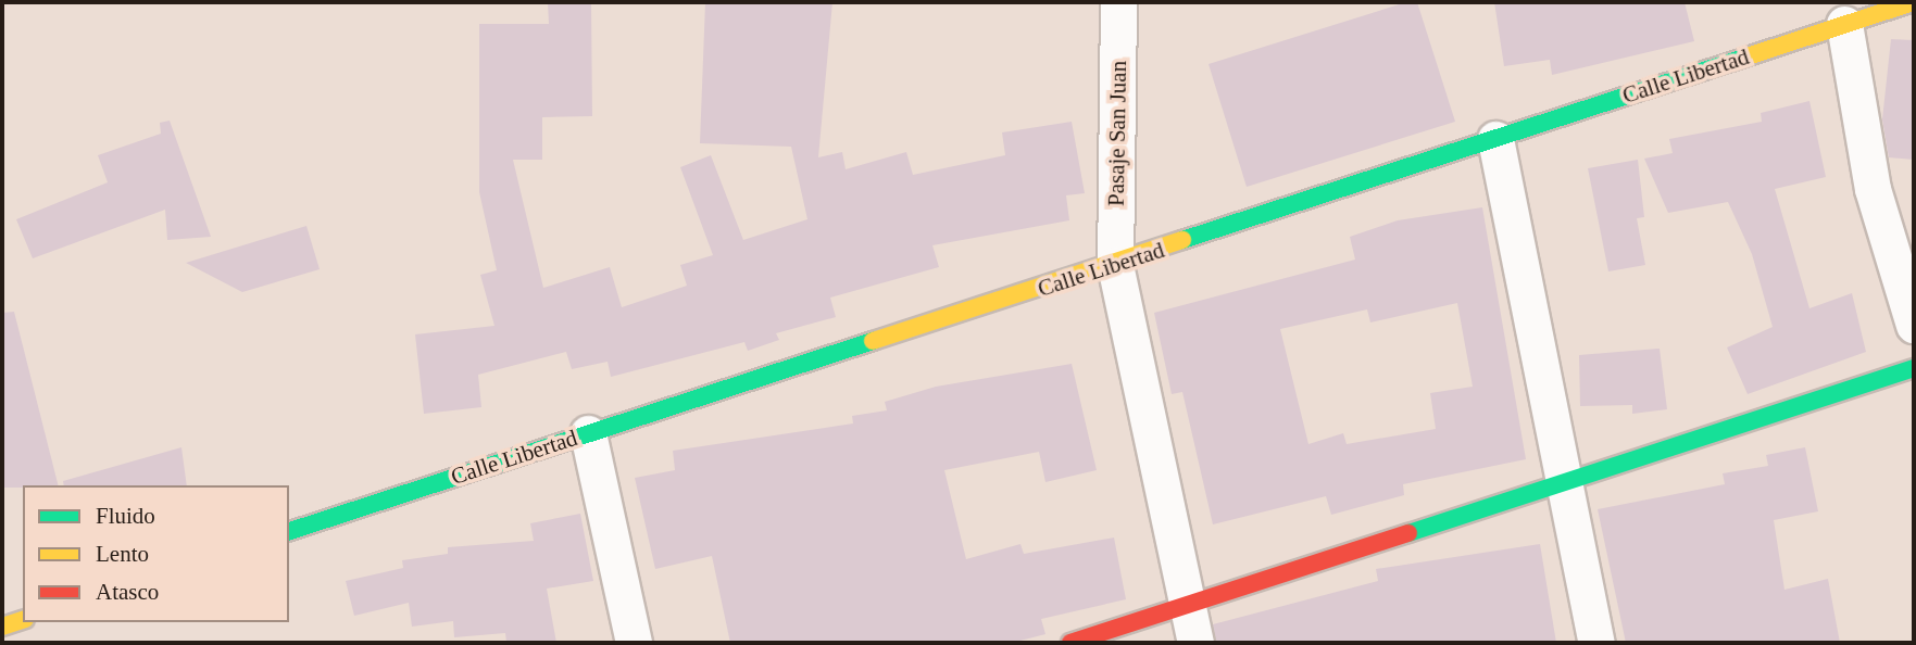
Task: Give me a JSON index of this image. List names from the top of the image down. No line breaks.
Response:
{"streets":{"street":["Calle Libertad","Pasaje San Juan"]},"crossings":[["Calle Libertad","Pasaje San Juan"]],"legend":["Fluido","Lento","Atasco"]}
